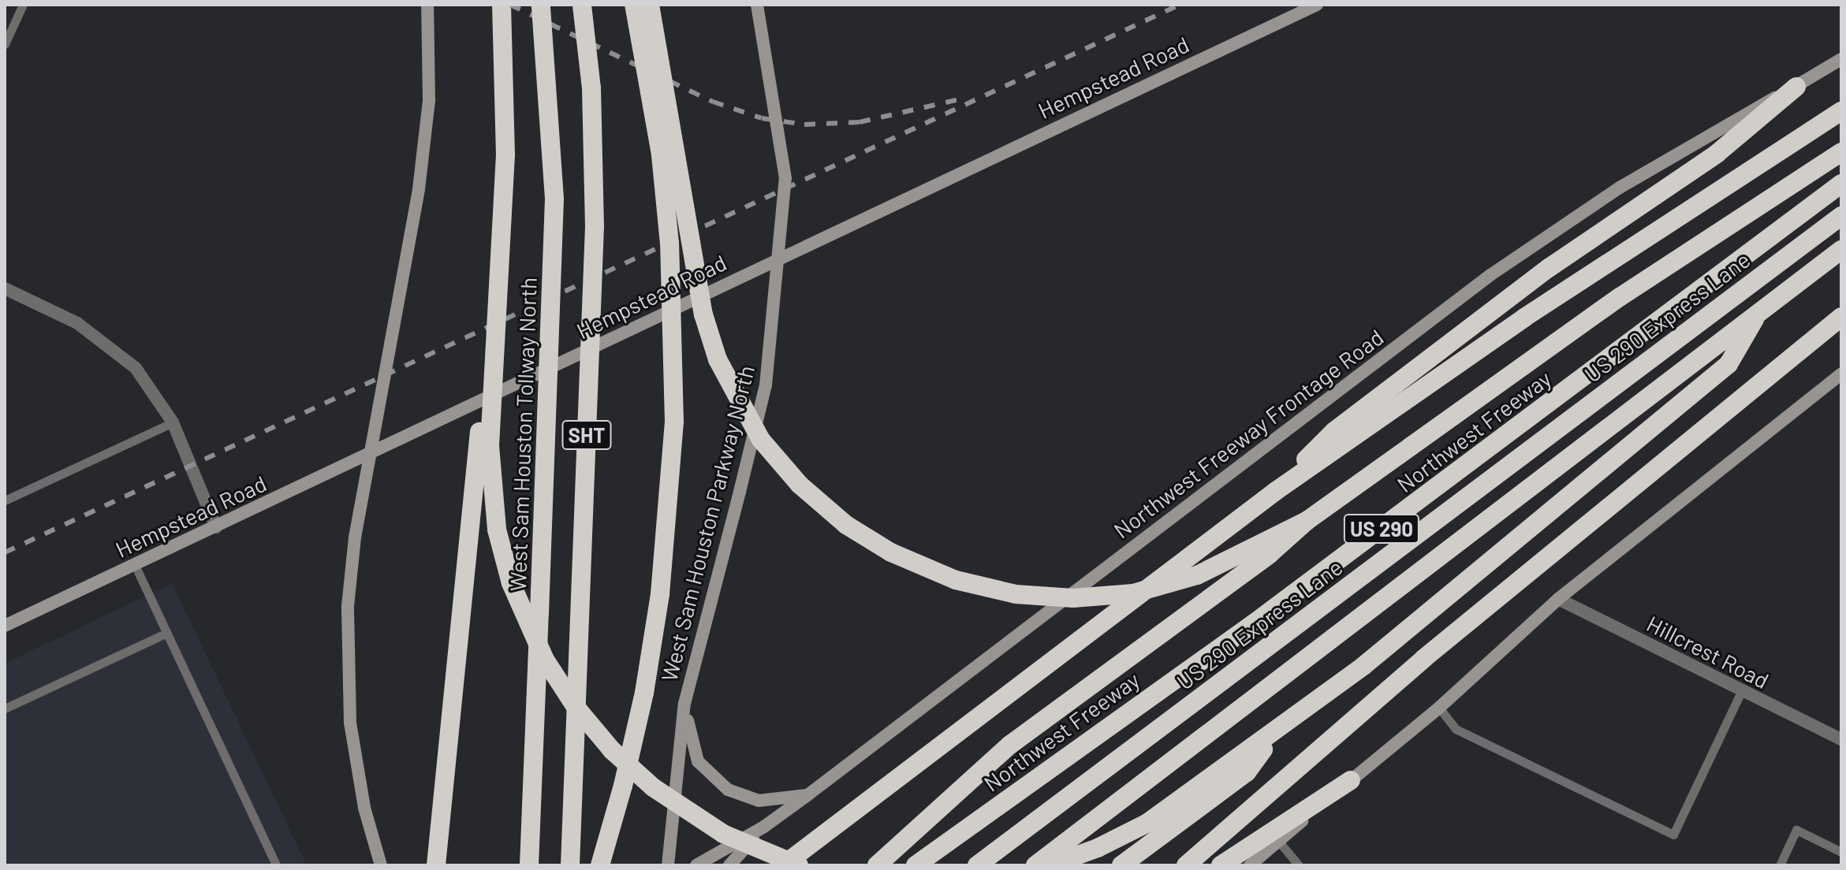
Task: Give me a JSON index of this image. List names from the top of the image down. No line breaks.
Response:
{"streets":{"highway":["US 290 Express Lane","Northwest Freeway","West Sam Houston Tollway North","SHT","US 290"],"main road":["Hempstead Road","Northwest Freeway Frontage Road","West Sam Houston Parkway North"],"street":["Hillcrest Road"]}}
